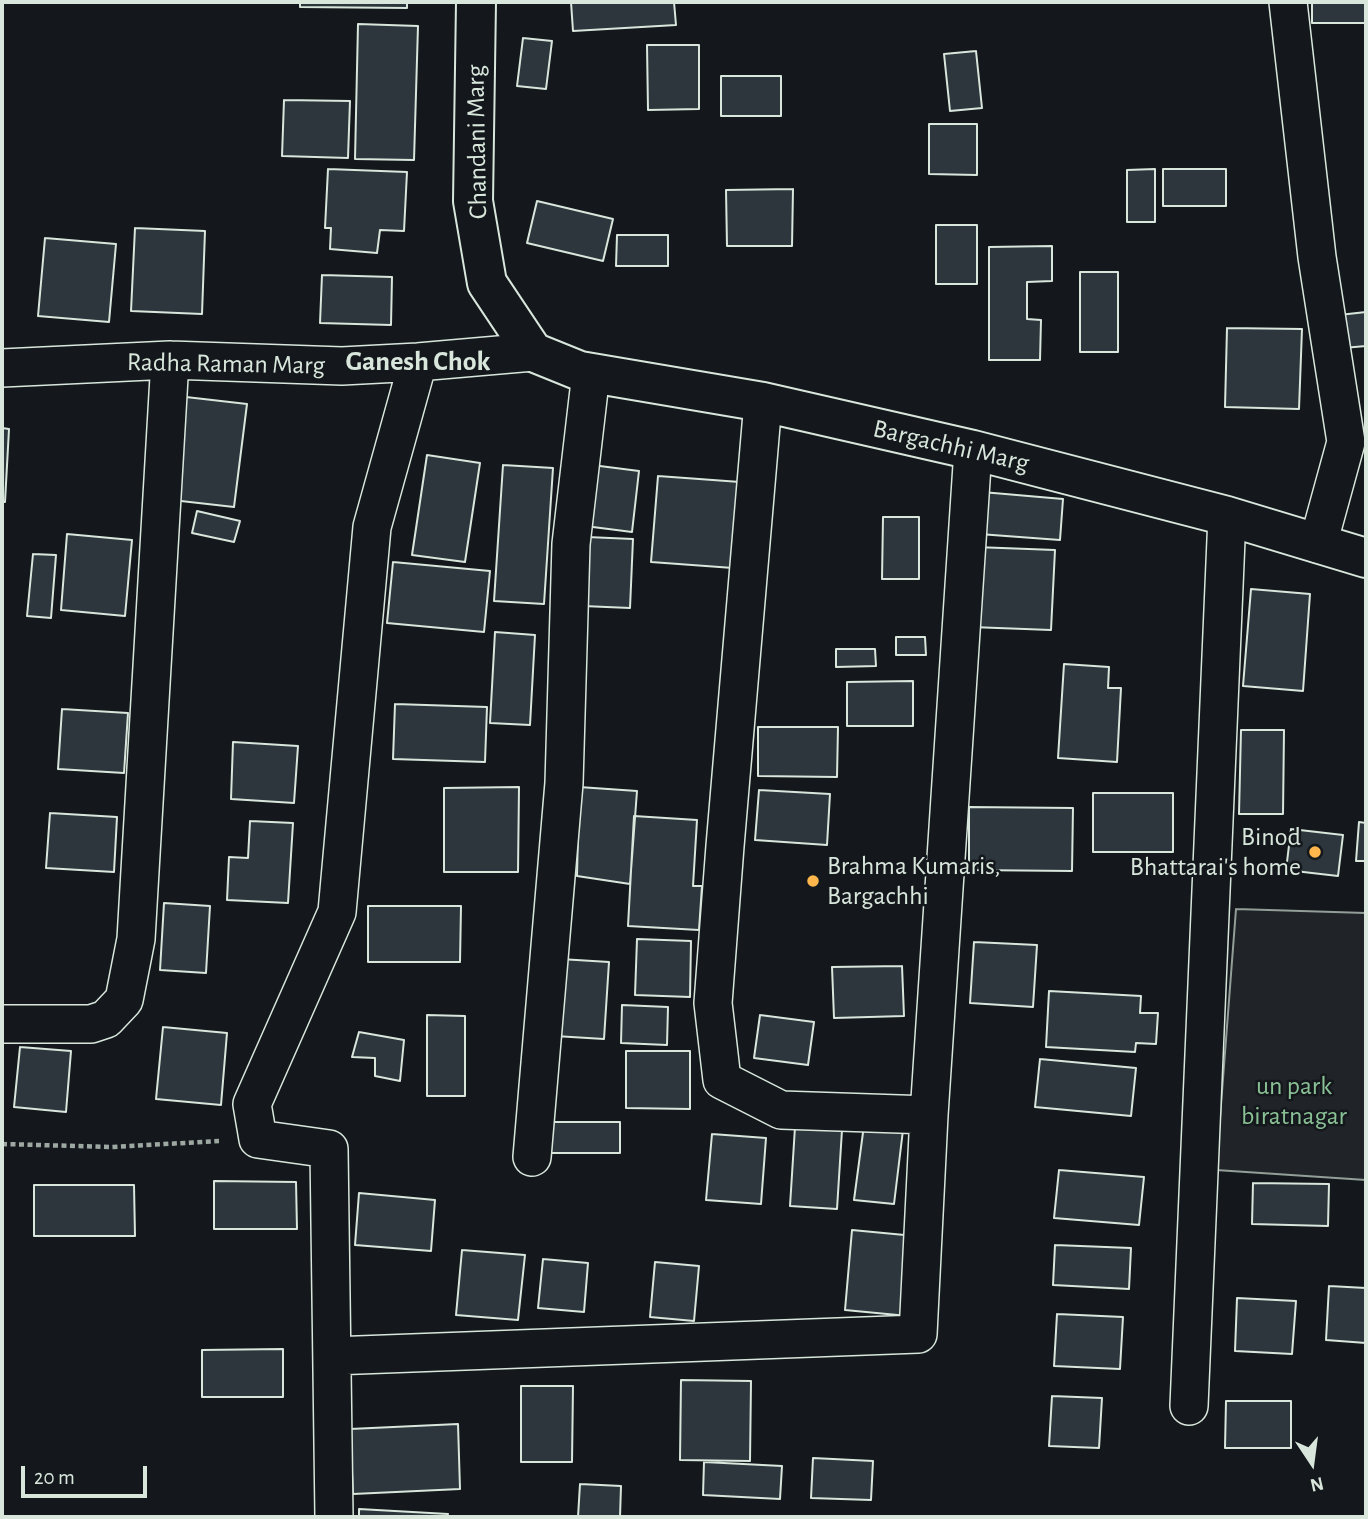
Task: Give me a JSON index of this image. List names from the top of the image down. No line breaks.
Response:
{"streets":{"street":["Chandani Marg","Radha Raman Marg","Bargachhi Marg"]},"crossings":[["Chandani Marg","Radha Raman Marg"],["Chandani Marg","Bargachhi Marg"],["Radha Raman Marg","Bargachhi Marg"]],"districts":["Ganesh Chok"],"parks":["un park biratnagar"],"places":["Binod Bhattarai's home","Brahma Kumaris, Bargachhi"],"scale_bar":"20 m","north":"bottom"}
